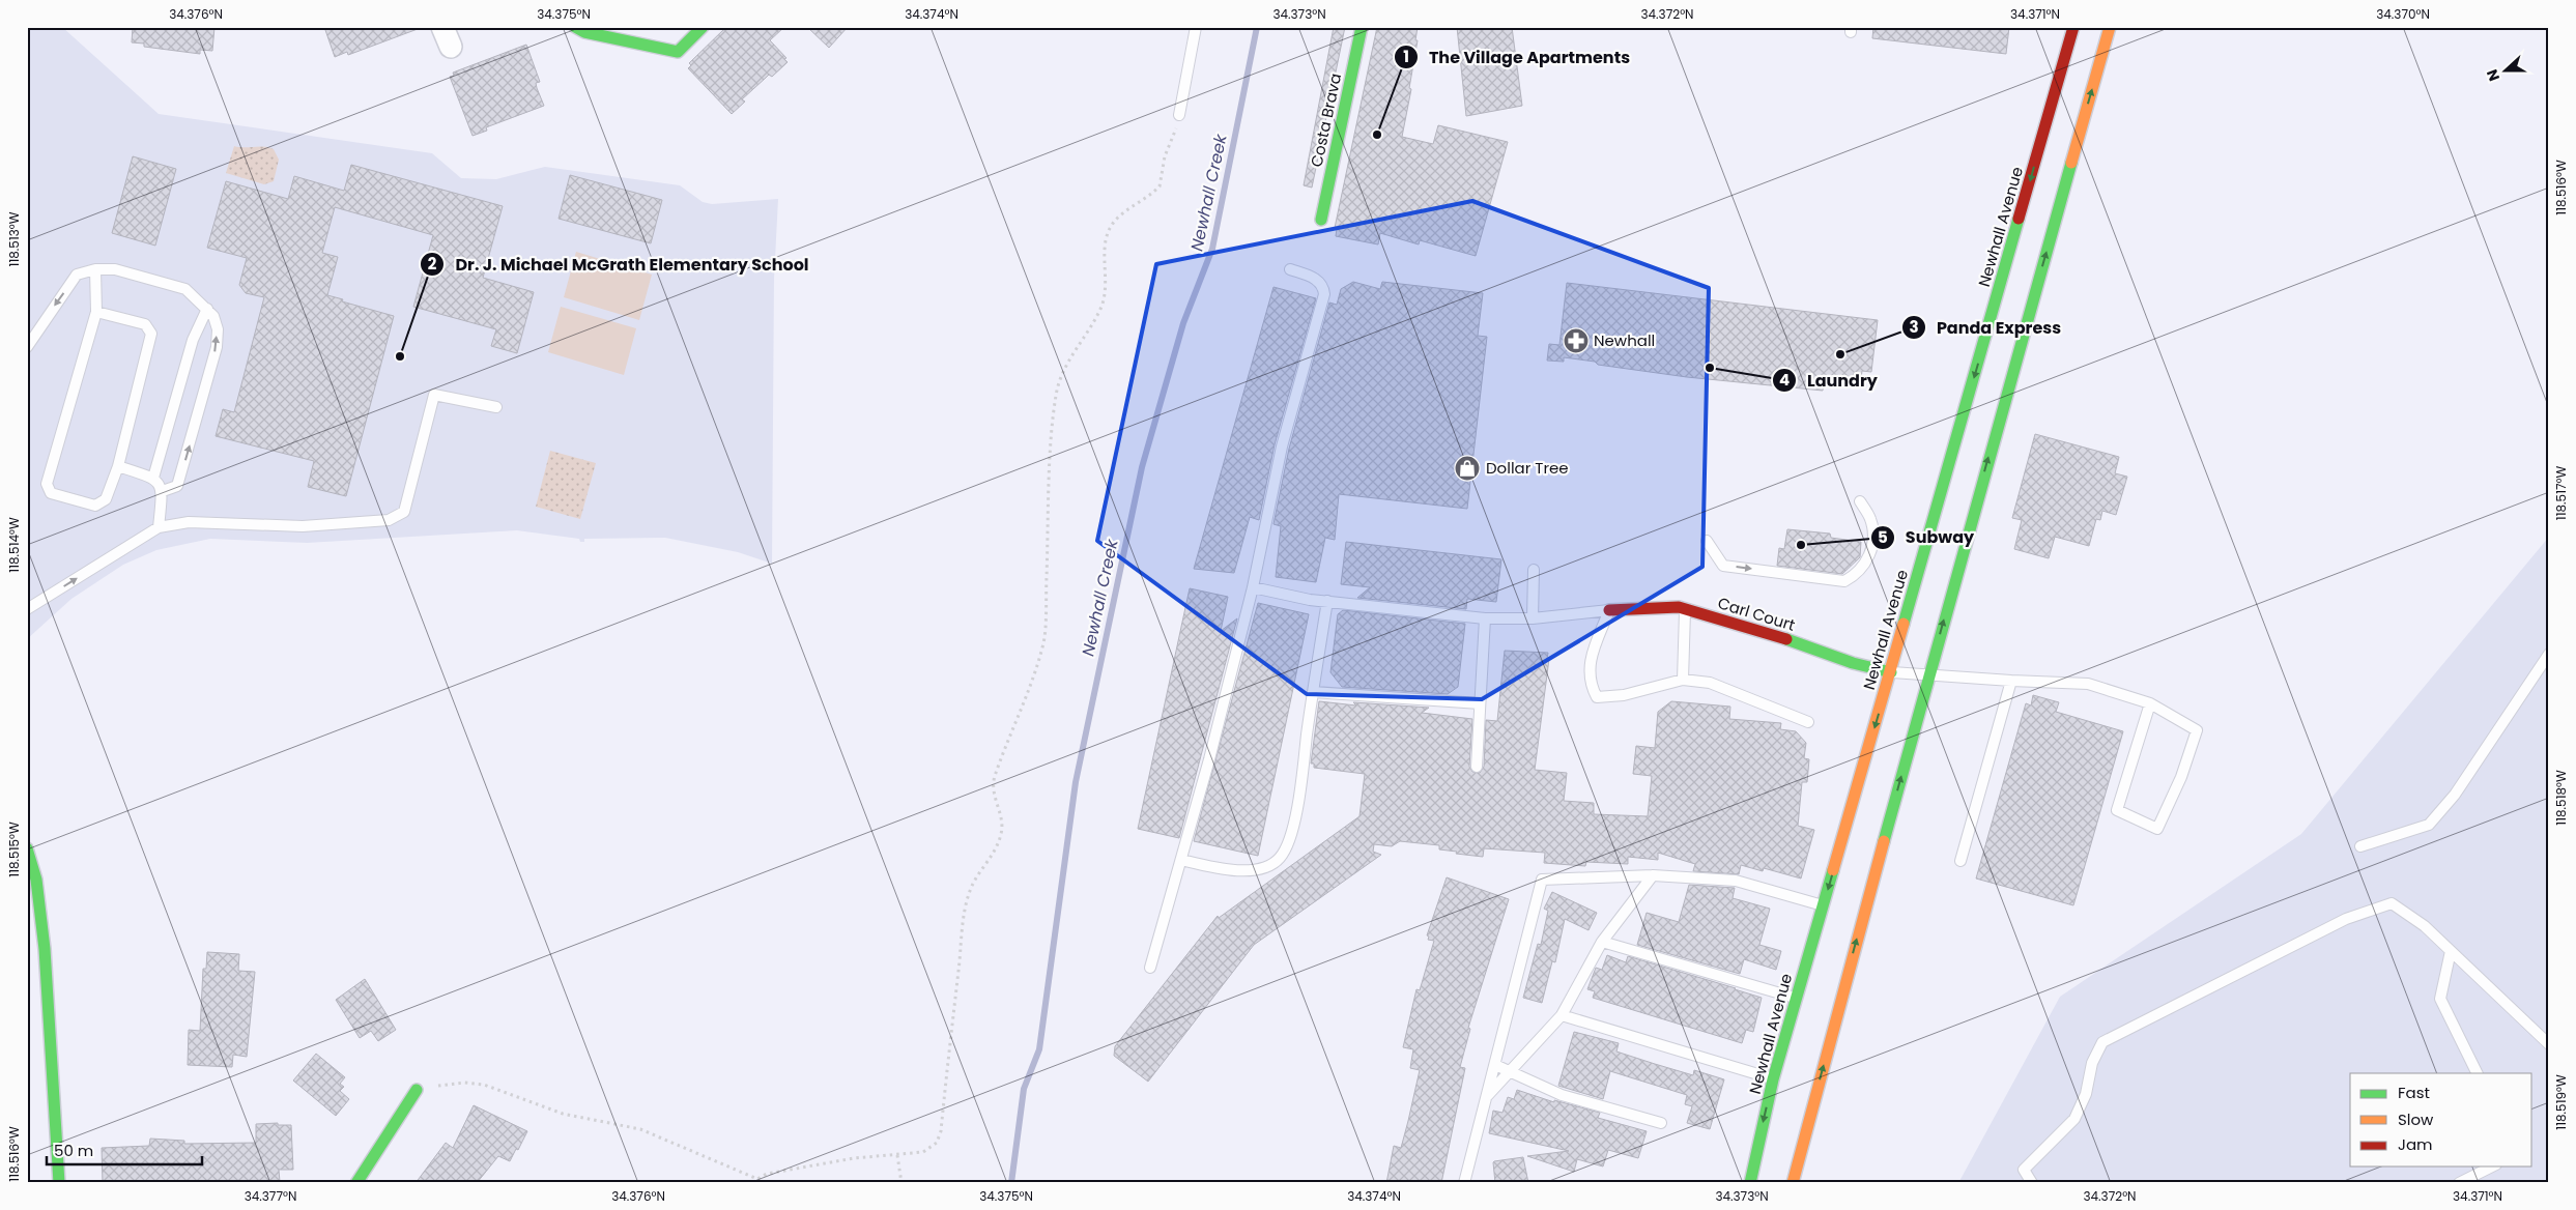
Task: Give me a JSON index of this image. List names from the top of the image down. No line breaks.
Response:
{"streets":{"main road":["Costa Brava","Newhall Avenue","Carl Court"]},"crossings":[["Newhall Avenue","Carl Court"]],"water":["Newhall Creek"],"places":{"other":["The Village Apartments","Panda Express","Dr. J. Michael McGrath Elementary School","Laundry","Subway"],"pharmacy":["Newhall"],"shop":["Dollar Tree"]},"legend":["Fast","Slow","Jam"],"scale_bar":"50 m","north":"left","coordinates":["34.376°N","34.375°N","34.374°N","34.373°N","34.372°N","34.371°N","34.370°N","118.516°W","118.513°W","118.517°W","118.514°W","118.518°W","118.515°W","118.519°W","34.377°N"]}
